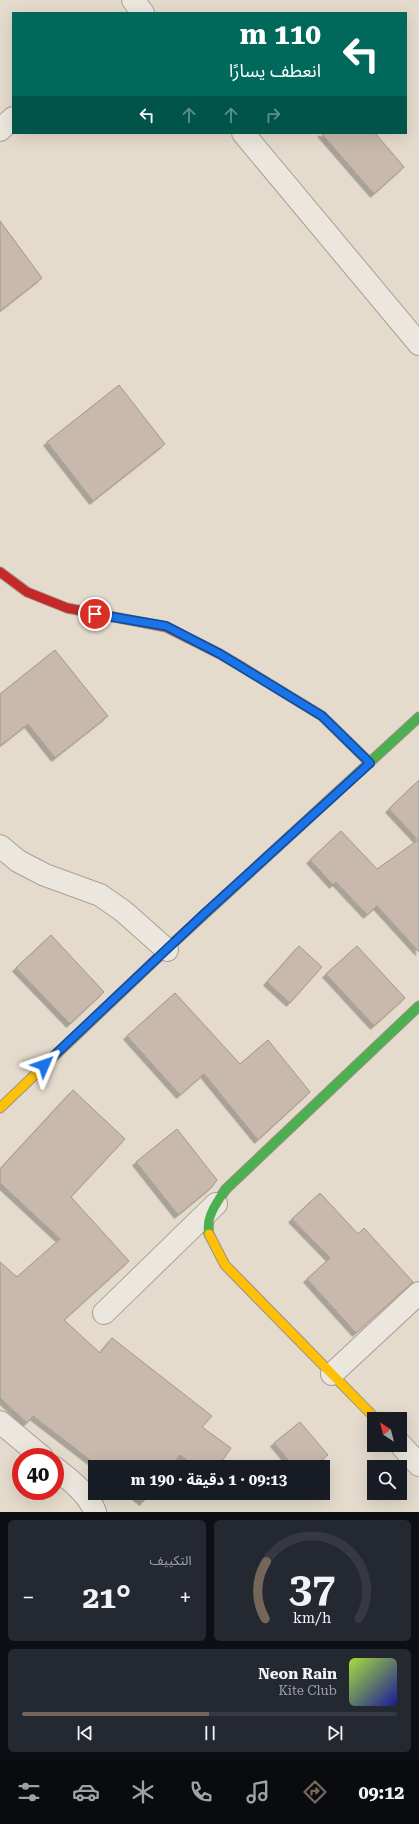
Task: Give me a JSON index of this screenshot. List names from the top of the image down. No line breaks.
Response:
{"north":"top left","page":{"turn":["110 m","انعطف يسارًا"],"limit":"40","trip":"09:13 · 1 دقيقة · 190 m","tile":"التكييف","heat":["−","21°","+"],"song":["Neon Rain","Kite Club"],"tabs":"09:12","gauge":["37","km/h"]}}
